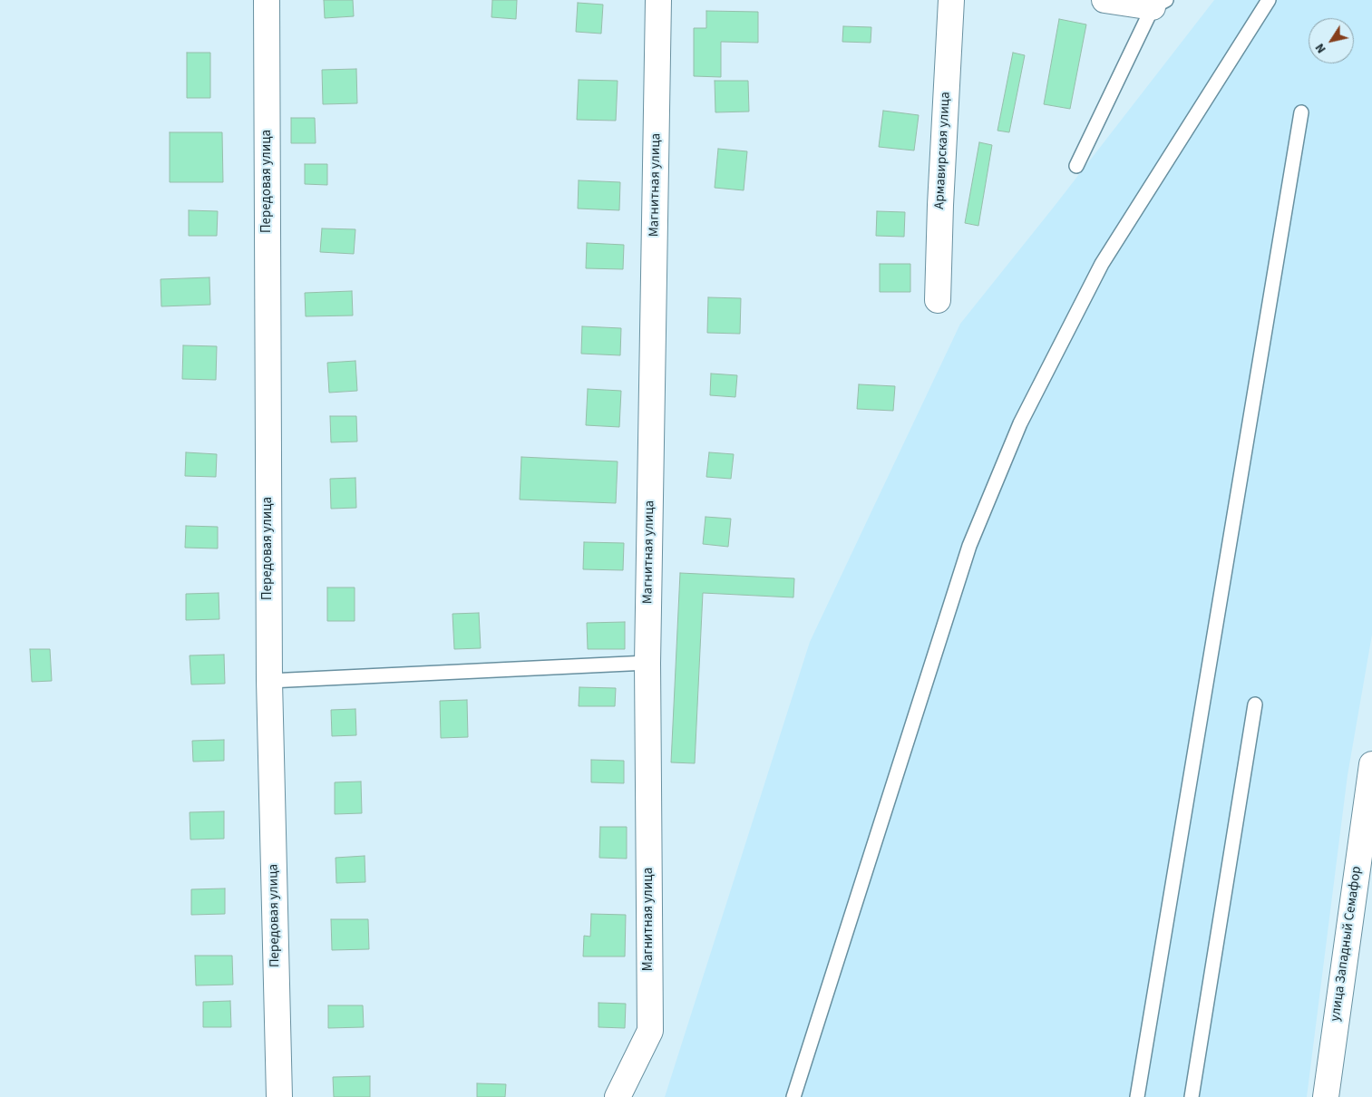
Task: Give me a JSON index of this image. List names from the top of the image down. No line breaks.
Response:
{"streets":{"street":["Армавирская улица","Передовая улица","Магнитная улица","улица Западный Семафор"]},"north":"bottom left"}
